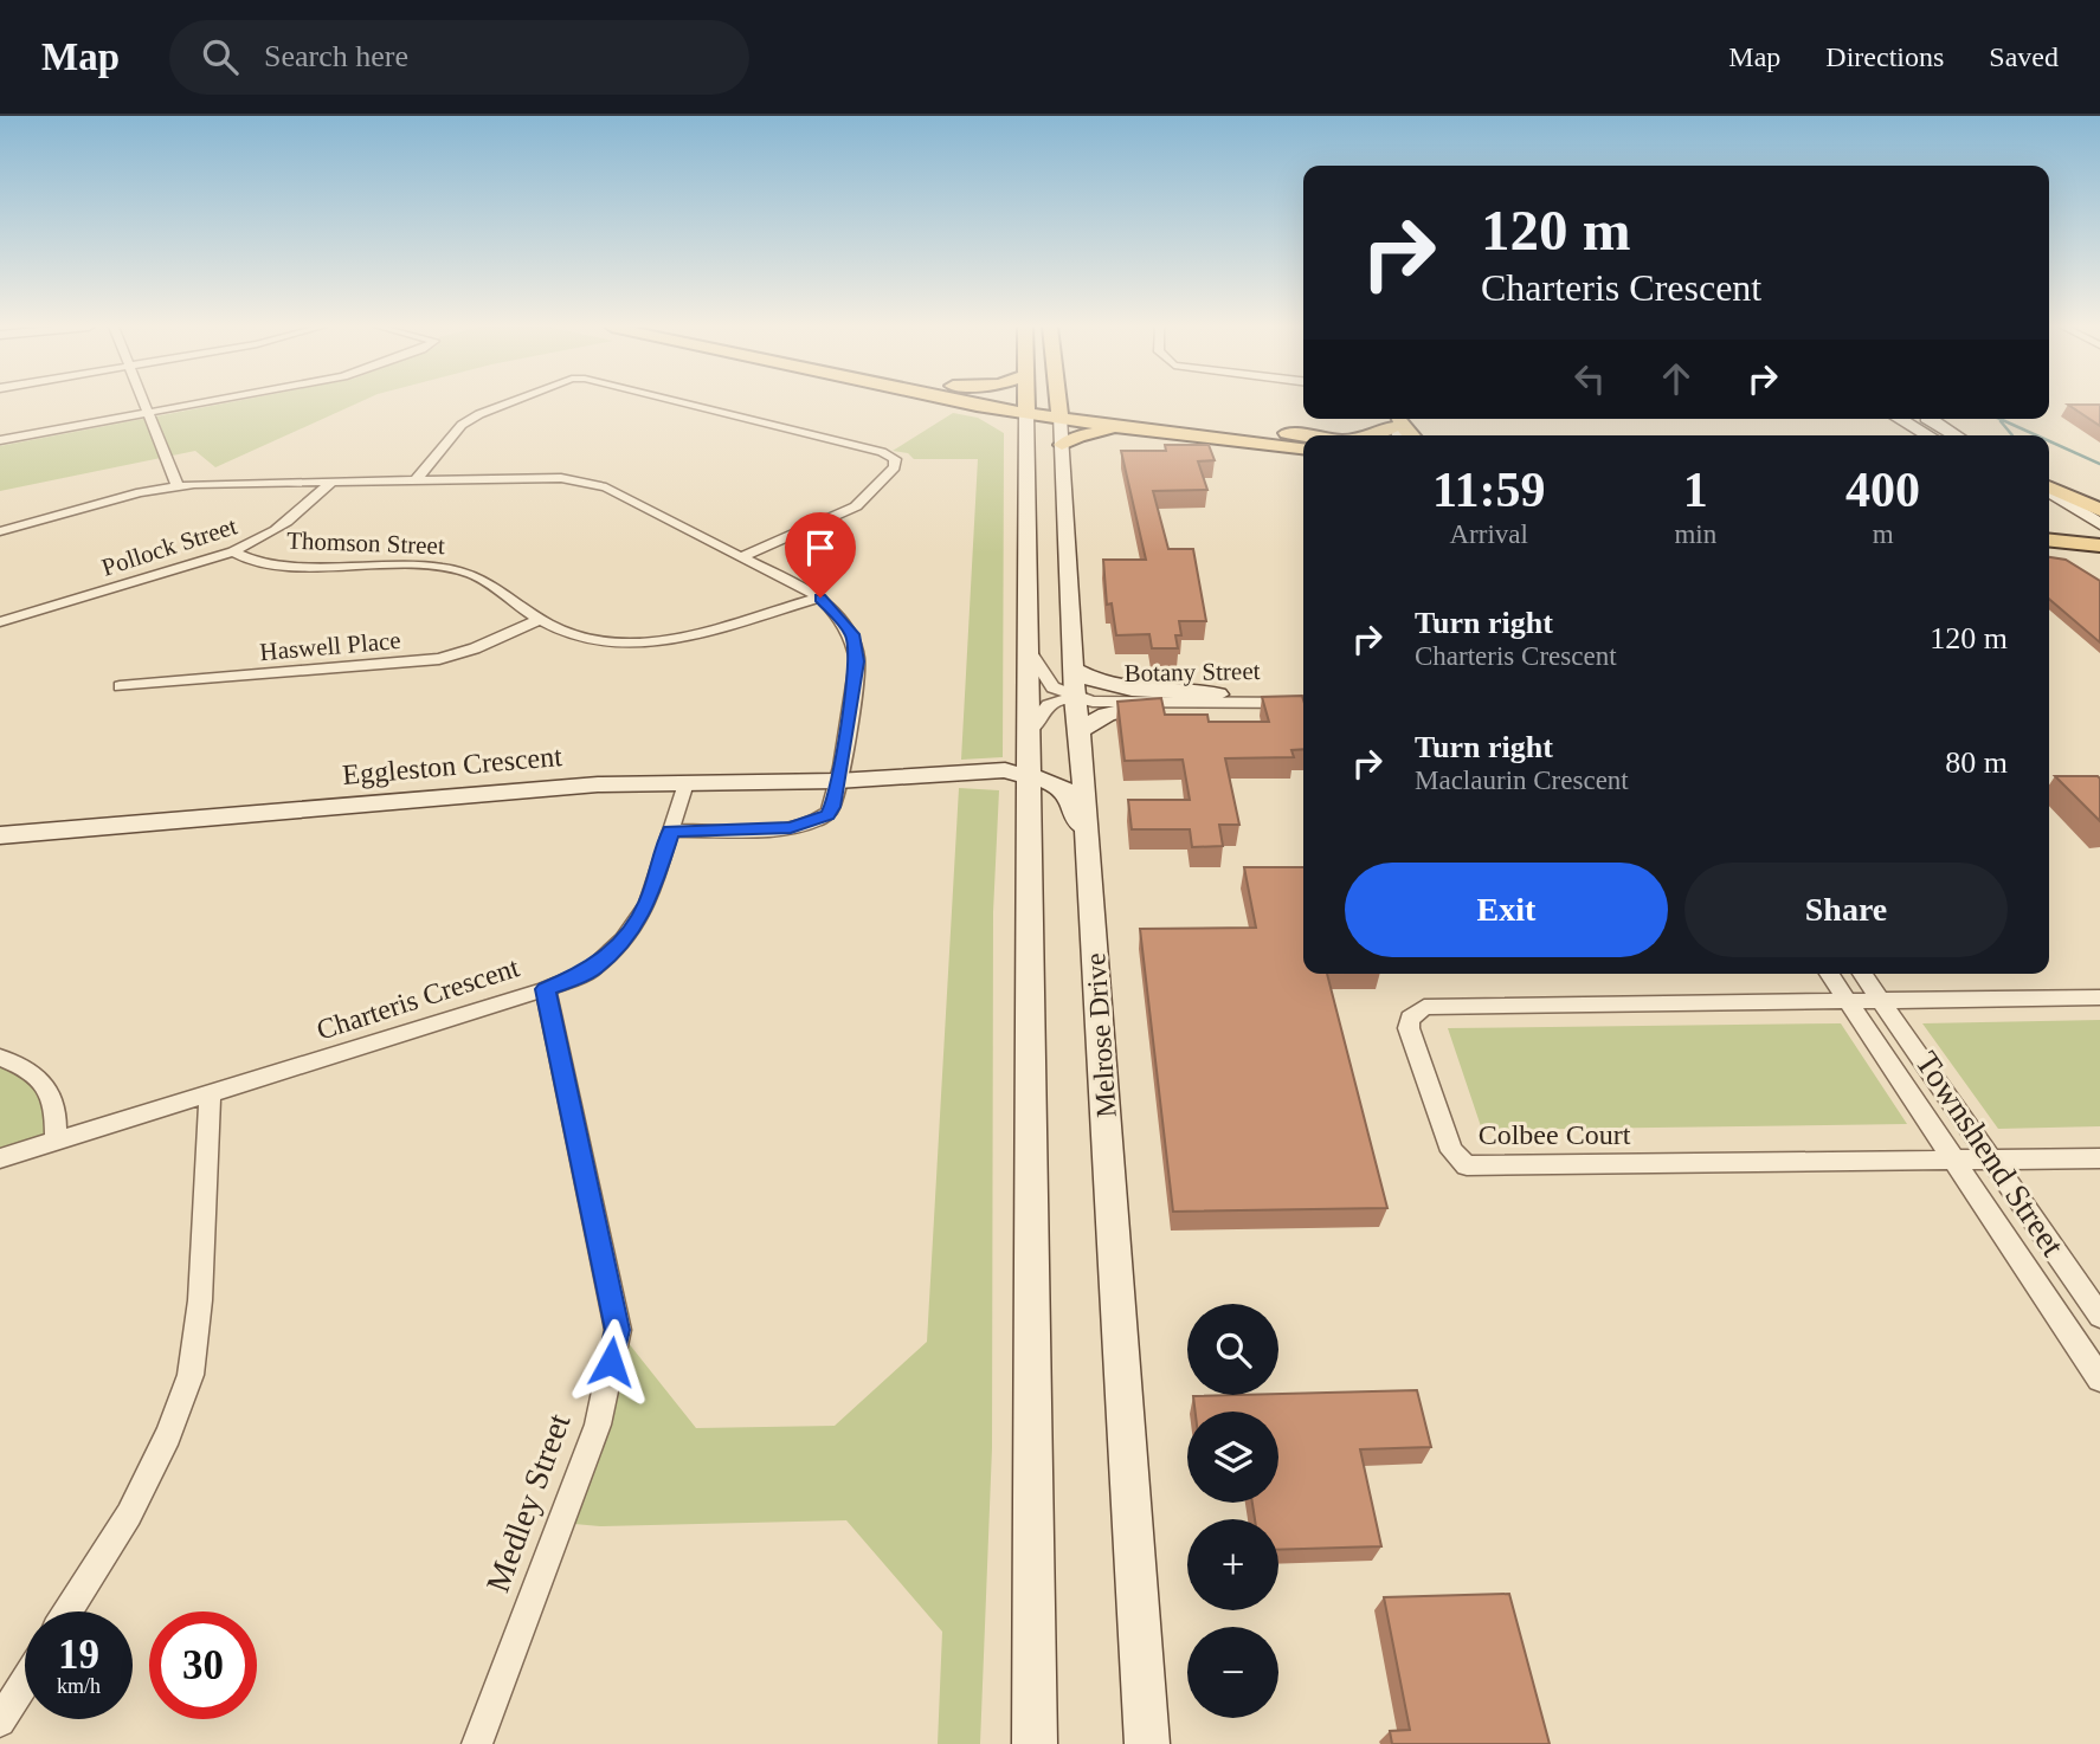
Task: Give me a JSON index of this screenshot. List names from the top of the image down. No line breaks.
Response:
{"streets":{"main road":["Eggleston Crescent","Melrose Drive"],"street":["Thomson Street","Pollock Street","Haswell Place","Botany Street","Charteris Crescent","Colbee Court","Townshend Street","Medley Street"]},"crossings":[["Thomson Street","Pollock Street"],["Thomson Street","Haswell Place"],["Botany Street","Eggleston Crescent"],["Botany Street","Melrose Drive"],["Eggleston Crescent","Charteris Crescent"],["Eggleston Crescent","Melrose Drive"],["Charteris Crescent","Medley Street"],["Colbee Court","Townshend Street"]],"page":{"header":"Map","search":"Search here","nav":["Map","Directions","Saved"],"turn":["120 m","Charteris Crescent"],"eta":["11:59","Arrival","1","min","400","m"],"list":[{"name":"Turn right","note":"Charteris Crescent","value":"120 m"},{"name":"Turn right","note":"Maclaurin Crescent","value":"80 m"}],"buttons":["Exit","Share"],"map_buttons":["+","−"],"speed":"19 km/h","limit":"30"}}
